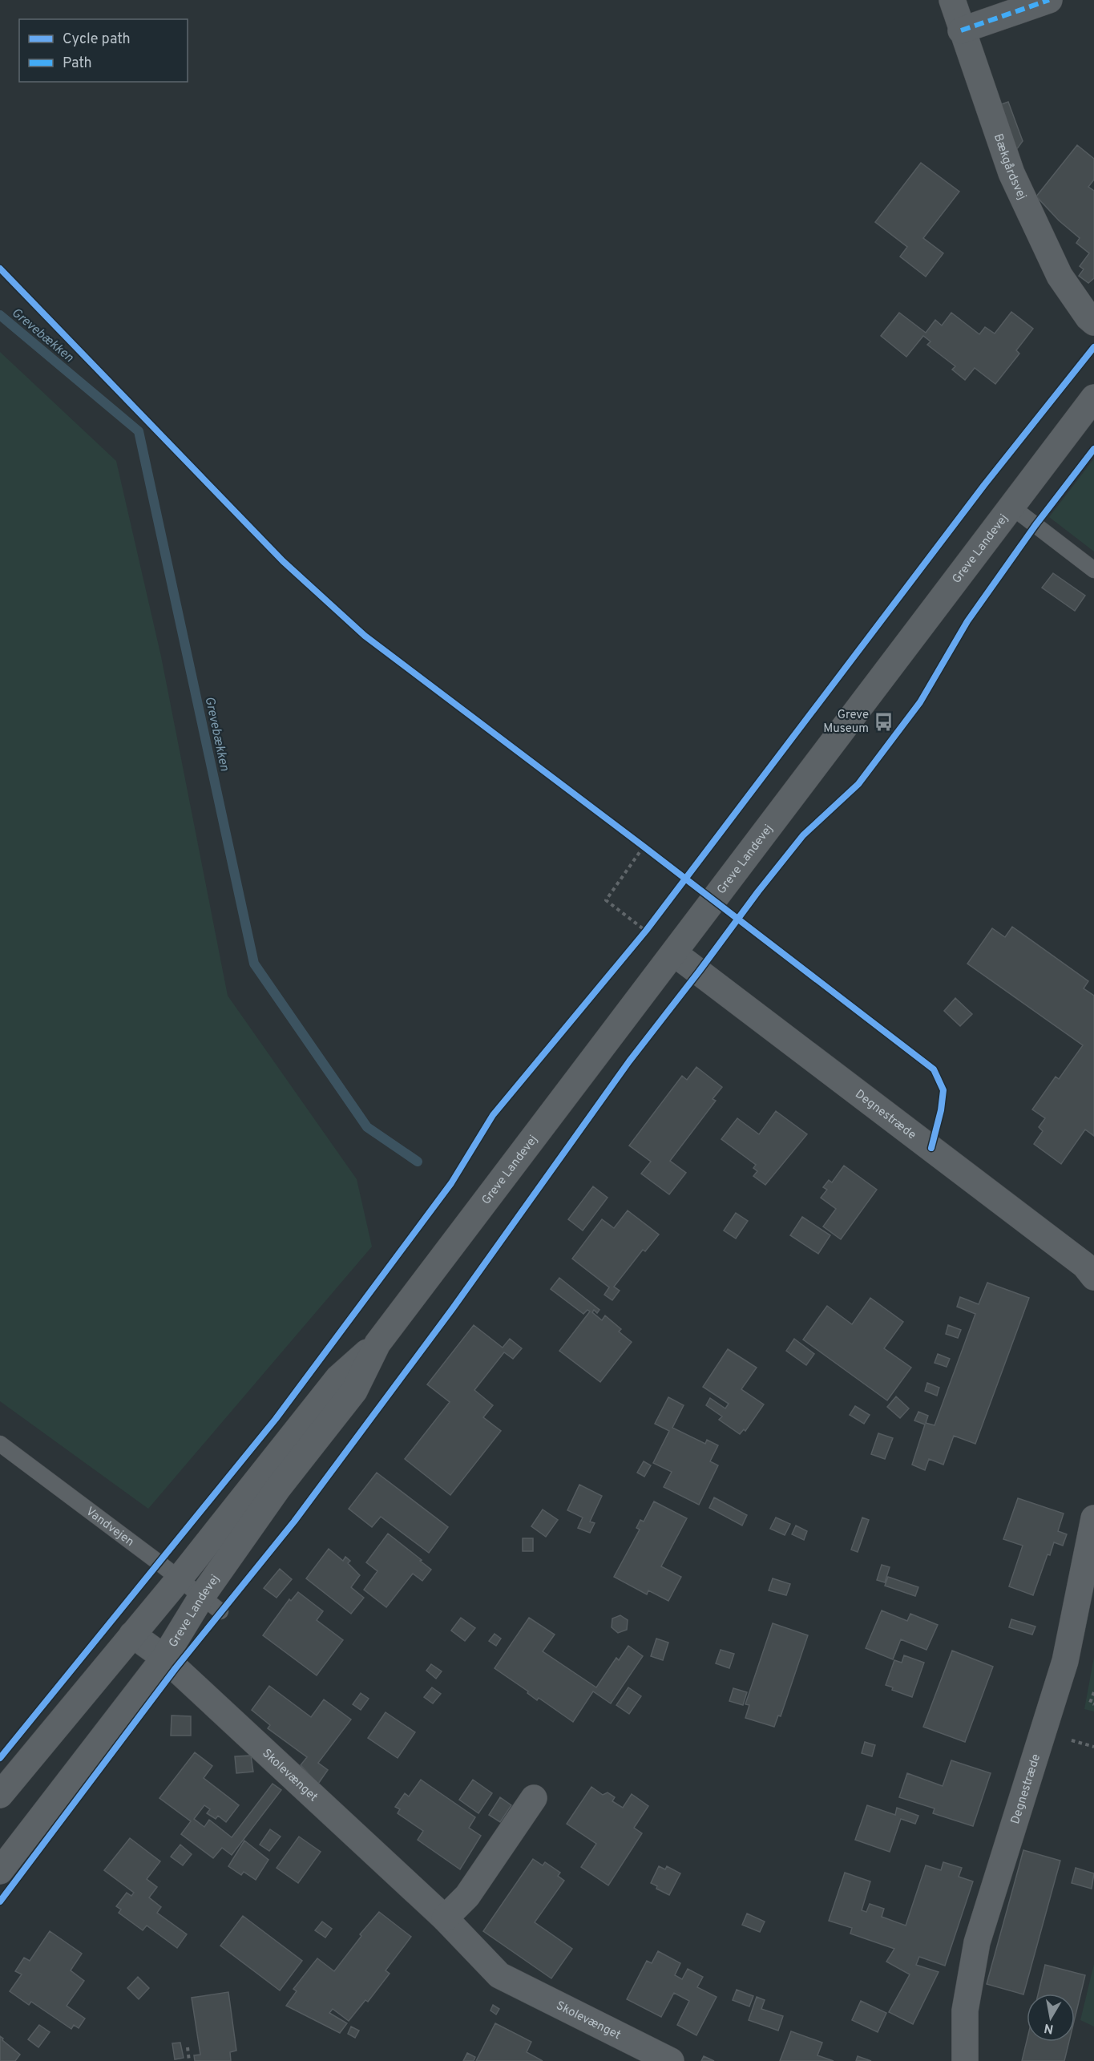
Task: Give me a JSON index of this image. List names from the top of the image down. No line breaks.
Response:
{"streets":{"street":["Bækgårdsvej","Greve Landevej","Degnestræde","Skolevænget"],"lane":["Vandvejen"]},"crossings":[["Greve Landevej","Degnestræde"],["Greve Landevej","Vandvejen"],["Greve Landevej","Skolevænget"]],"water":["Grevebækken"],"places":{"bus stop":["Greve Museum"]},"legend":["Cycle path","Path"],"north":"bottom"}
